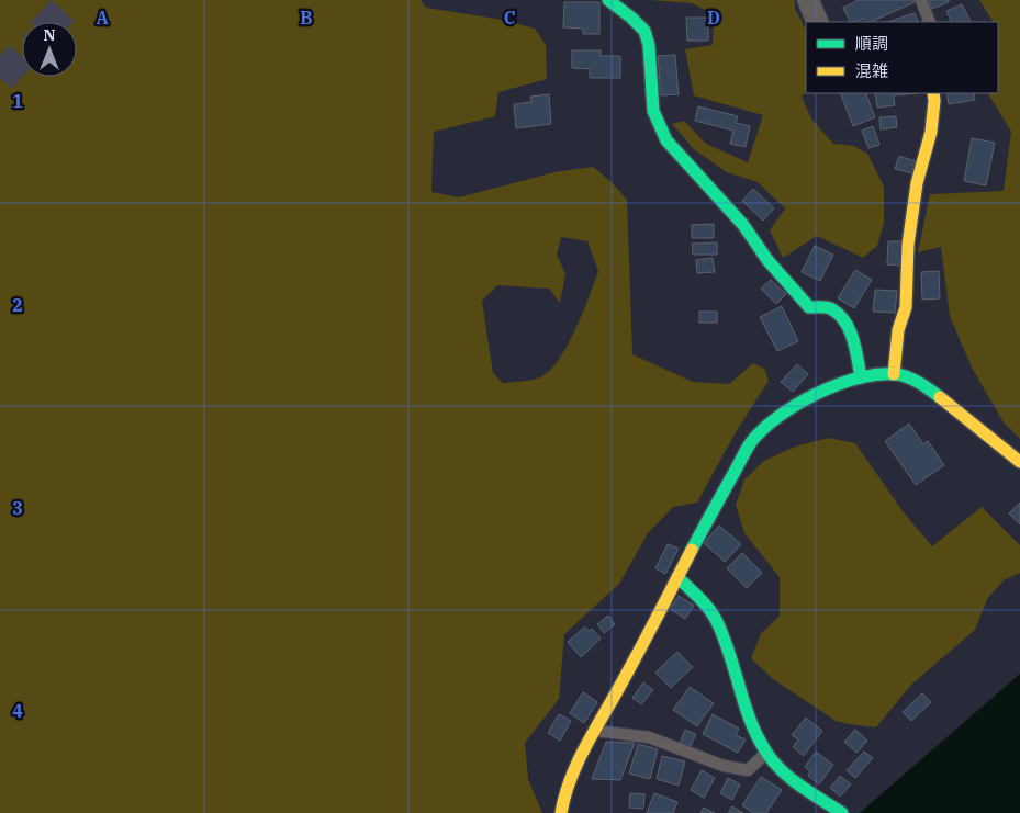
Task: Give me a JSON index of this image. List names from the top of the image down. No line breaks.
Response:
{"legend":["順調","混雑"],"north":"top","grid":{"columns":["A","B","C","D"],"rows":["1","2","3","4"]}}
